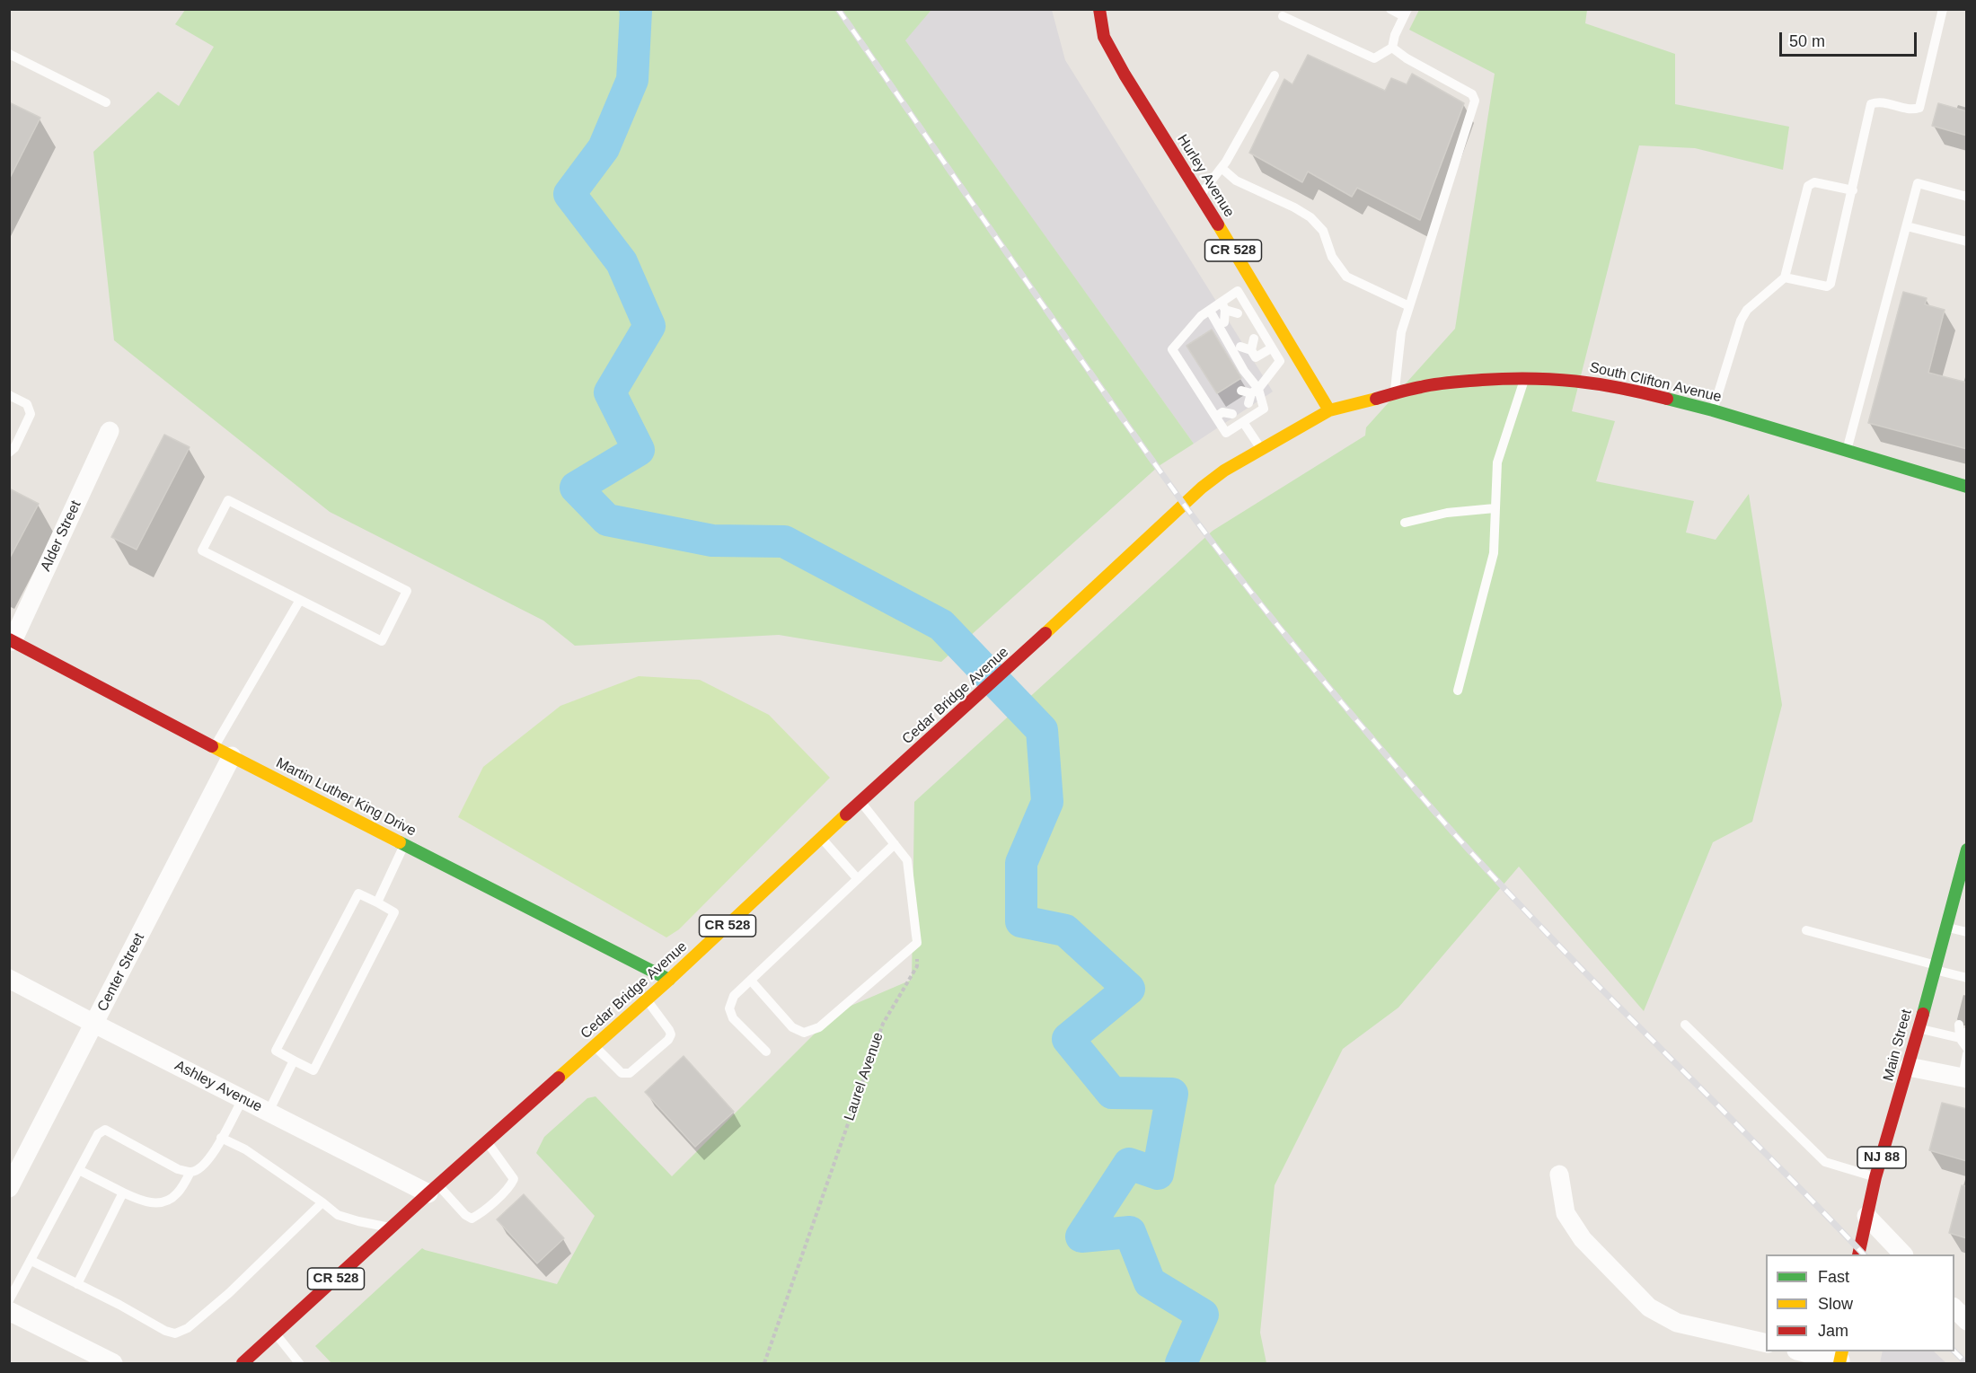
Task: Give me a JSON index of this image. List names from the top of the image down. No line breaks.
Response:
{"streets":{"main road":["Hurley Avenue","CR 528","South Clifton Avenue","Cedar Bridge Avenue","Martin Luther King Drive","Main Street","NJ 88"],"street":["Alder Street","Center Street","Ashley Avenue"],"path":["Laurel Avenue"]},"crossings":[["Hurley Avenue","CR 528"],["Hurley Avenue","South Clifton Avenue"],["CR 528","South Clifton Avenue"],["CR 528","Cedar Bridge Avenue"],["Alder Street","Martin Luther King Drive"],["Cedar Bridge Avenue","Martin Luther King Drive"],["Cedar Bridge Avenue","Ashley Avenue"],["Martin Luther King Drive","Center Street"],["Center Street","Ashley Avenue"]],"legend":["Fast","Slow","Jam"],"scale_bar":"50 m"}
